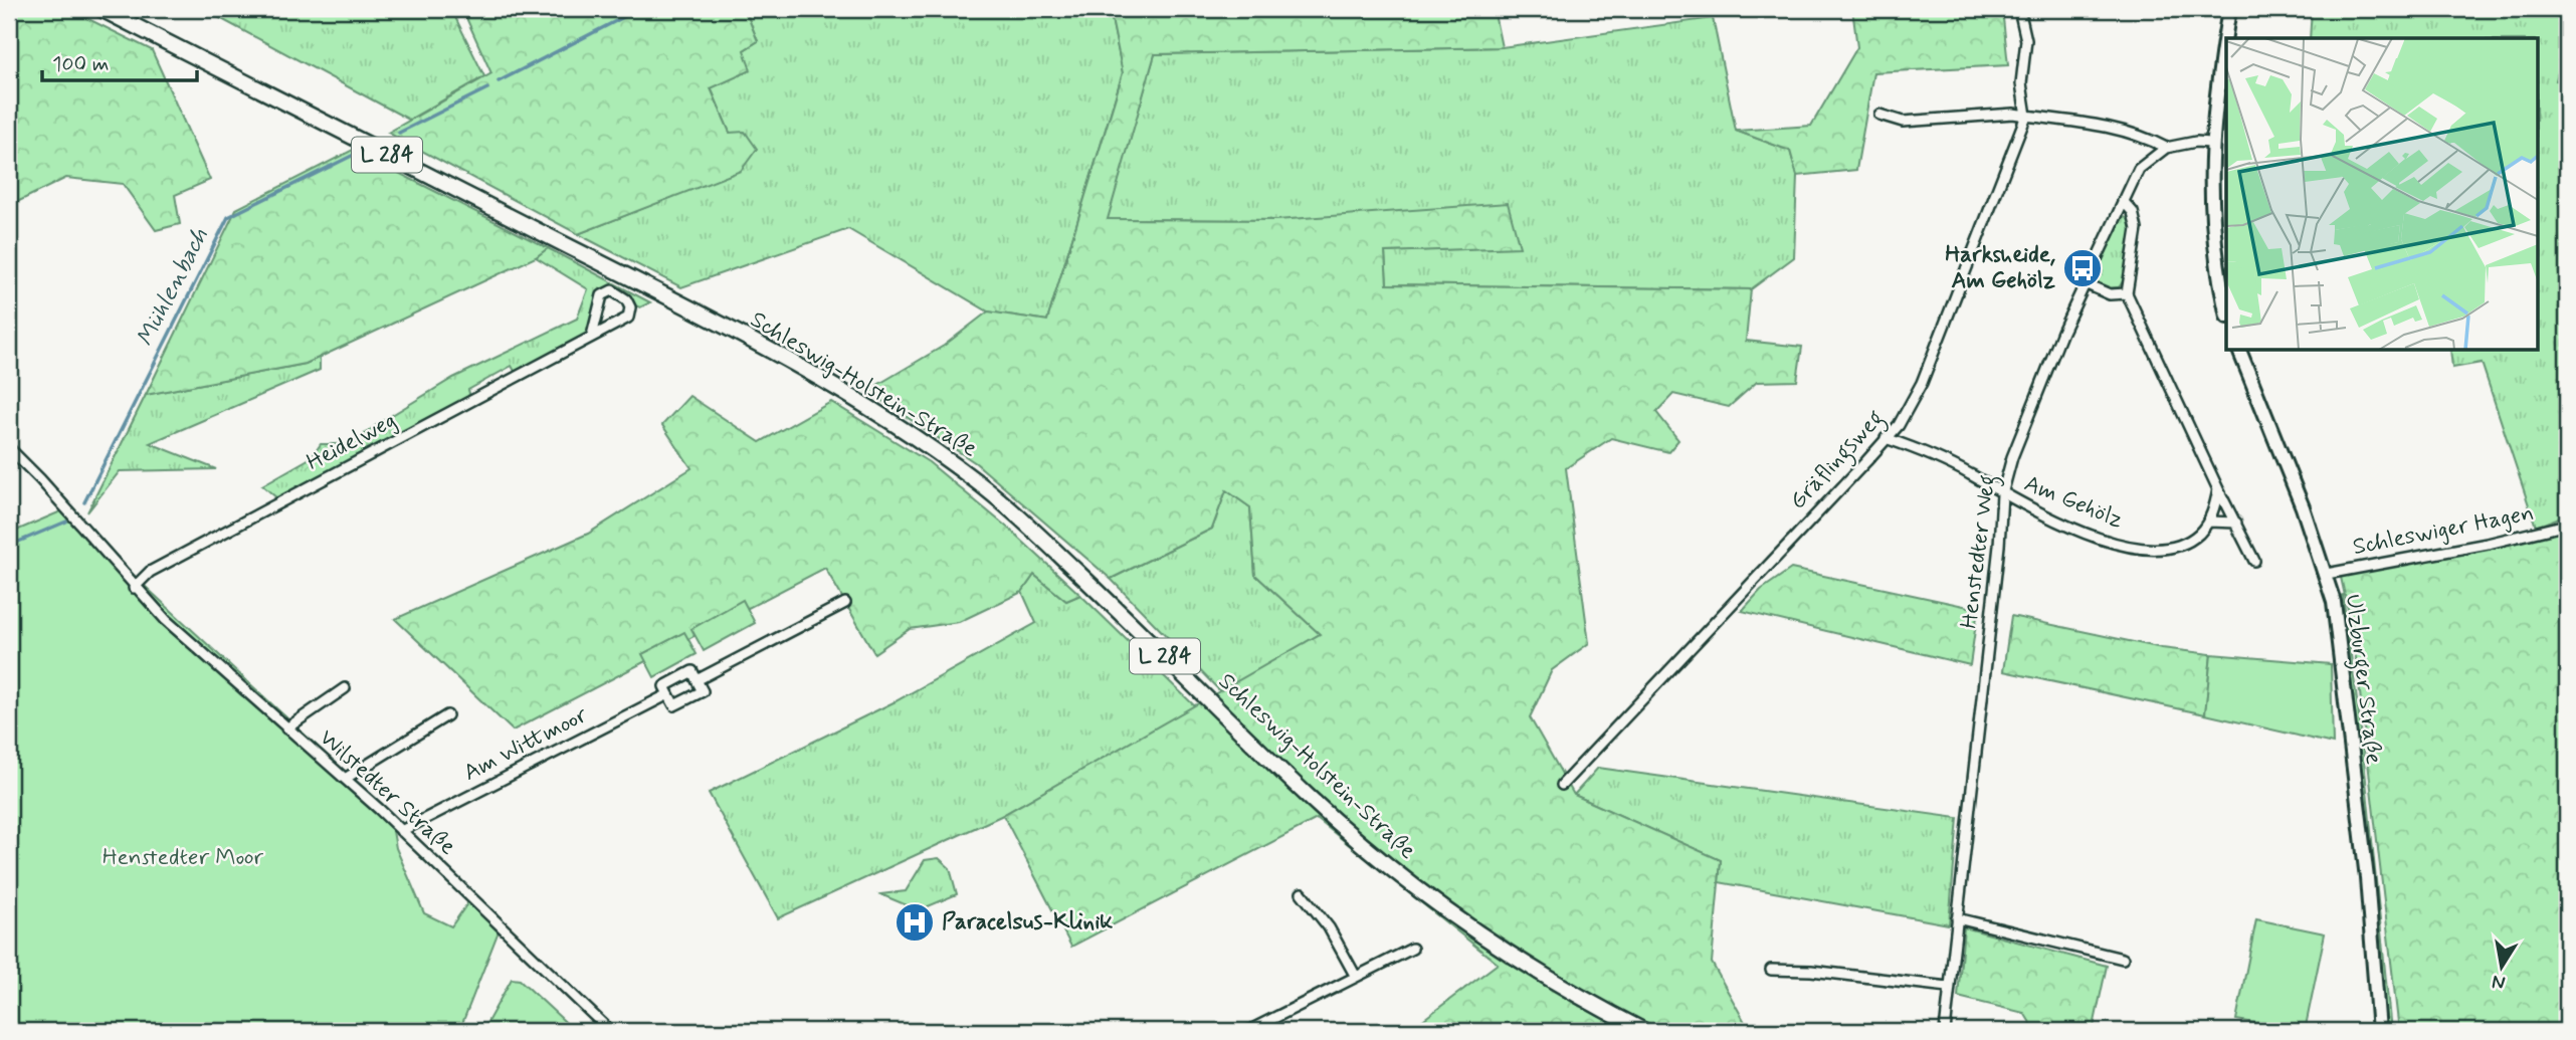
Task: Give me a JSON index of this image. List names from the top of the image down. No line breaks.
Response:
{"streets":{"main road":["L 284","Schleswig-Holstein-Straße","Ulzburger Straße"],"street":["Heidelweg","Gräflingsweg","Am Gehölz","Schleswiger Hagen","Henstedter Weg","Am Wittmoor","Wilstedter Straße"]},"crossings":[["Heidelweg","Wilstedter Straße"],["Gräflingsweg","Am Gehölz"],["Am Gehölz","Henstedter Weg"],["Schleswiger Hagen","Ulzburger Straße"],["Am Wittmoor","Wilstedter Straße"]],"water":["Mühlenbach"],"parks":["Henstedter Moor"],"places":{"bus stop":["Harksheide, Am Gehölz"],"hospital":["Paracelsus-Klinik"]},"scale_bar":"100 m","north":"bottom"}
